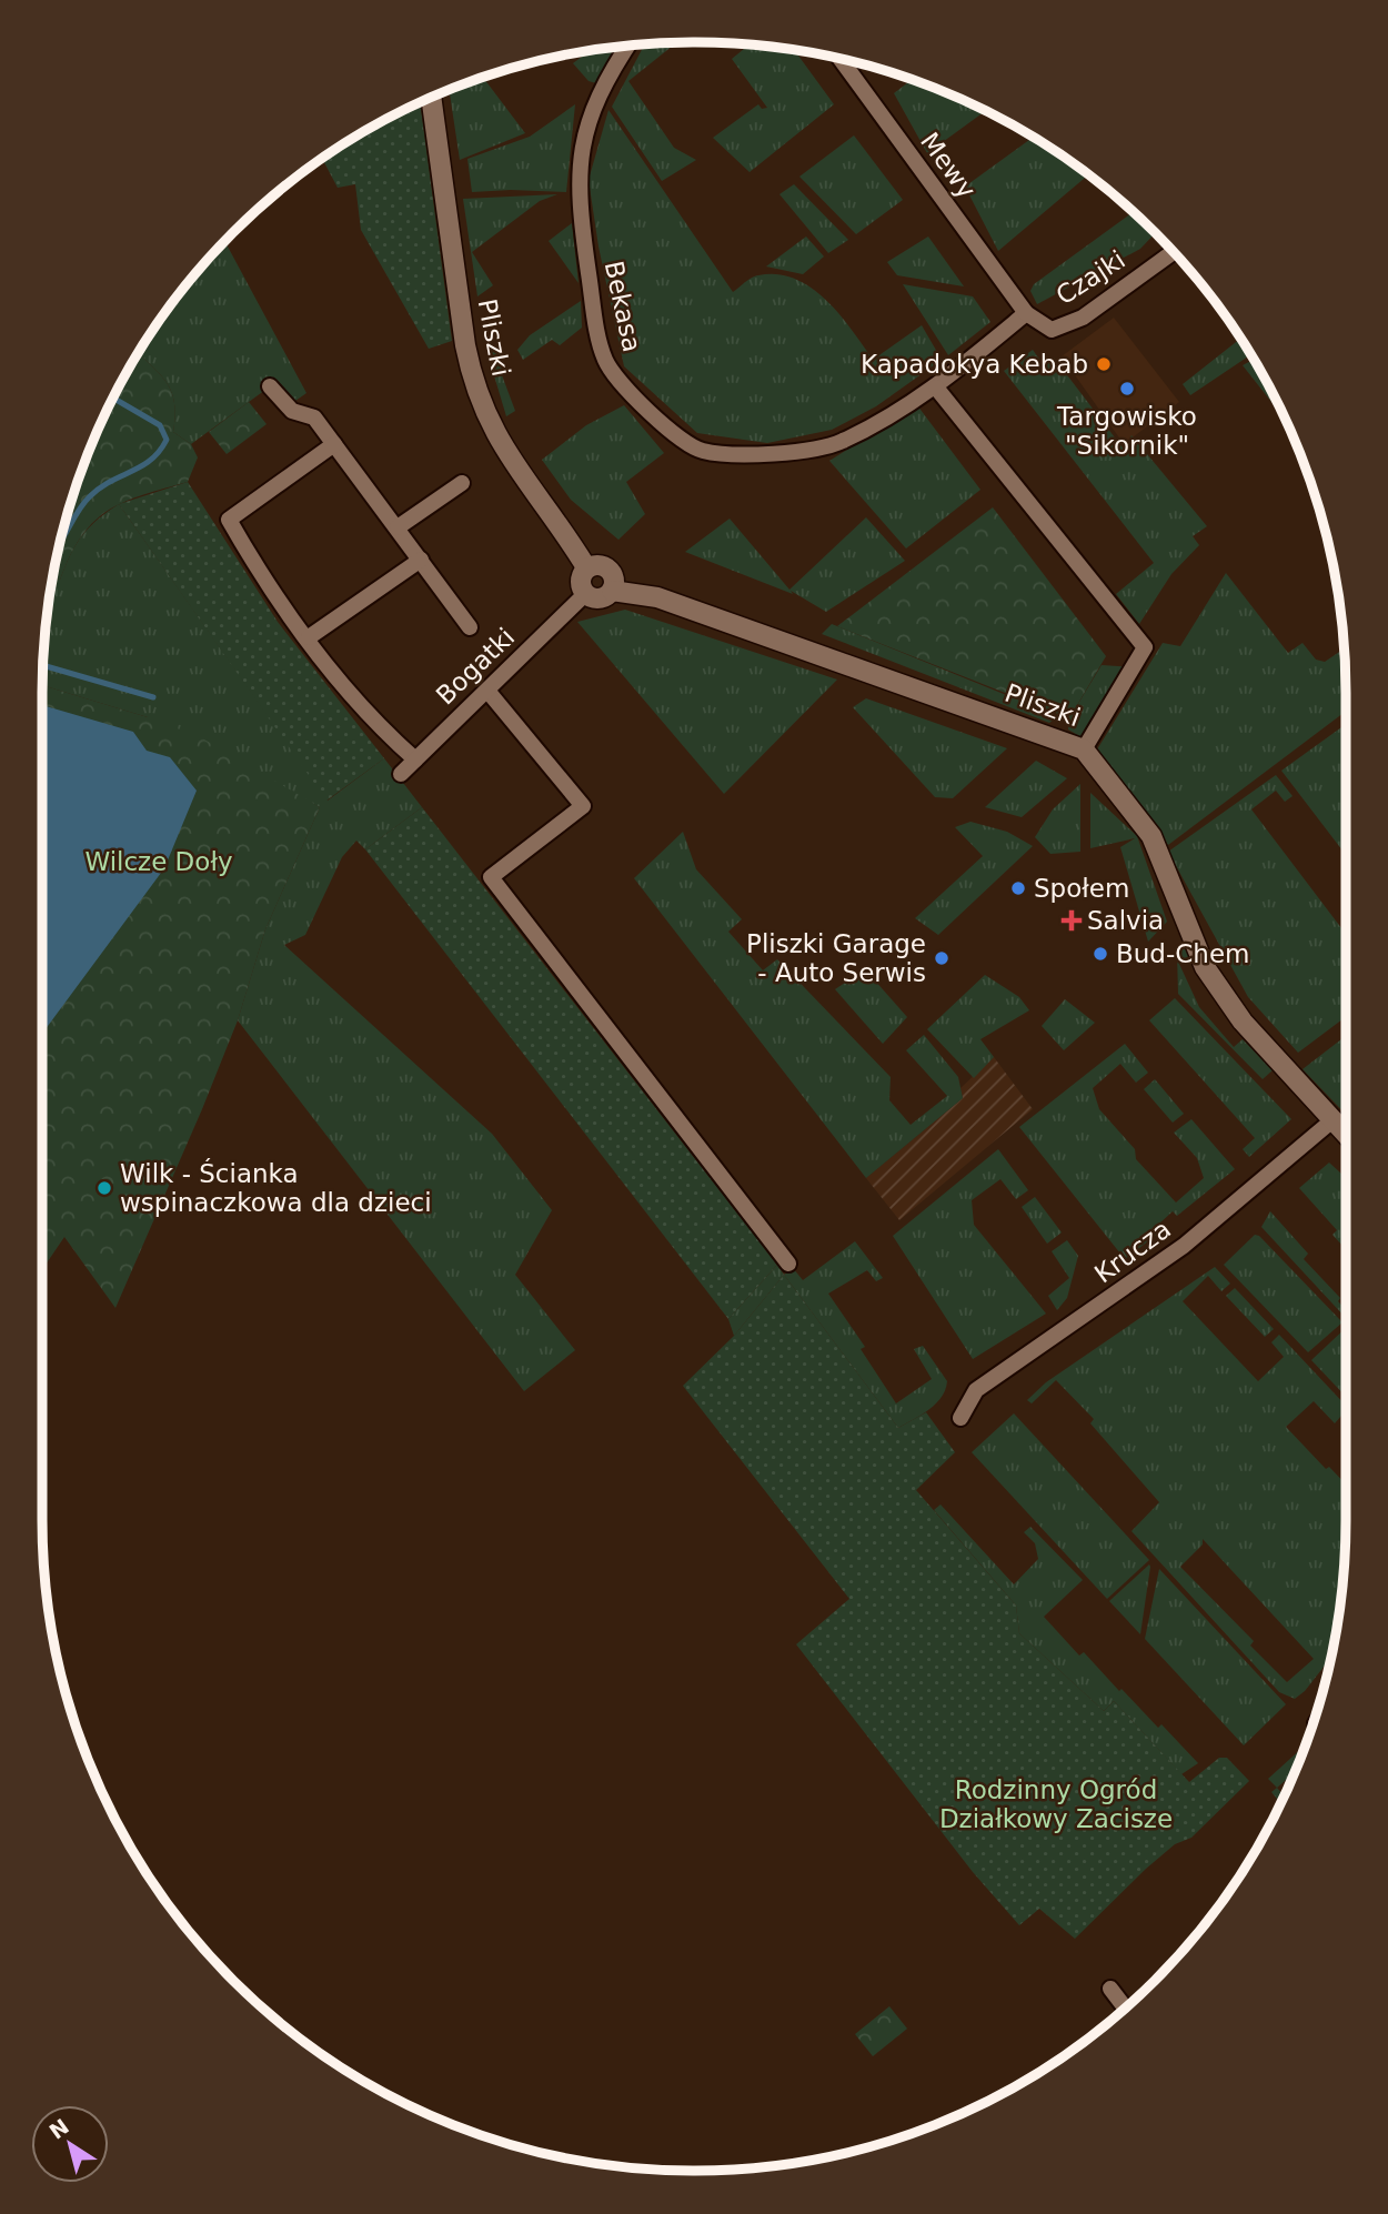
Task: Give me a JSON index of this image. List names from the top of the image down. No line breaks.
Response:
{"streets":{"street":["Mewy","Czajki","Bekasa","Pliszki","Bogatki","Krucza"]},"crossings":[["Mewy","Czajki"],["Mewy","Bekasa"],["Czajki","Bekasa"],["Pliszki","Bogatki"],["Pliszki","Krucza"]],"parks":["Wilcze Doły","Rodzinny Ogród Działkowy Zacisze"],"places":{"other":["Kapadokya Kebab","Targowisko \"Sikornik\"","Społem","Bud-Chem","Pliszki Garage - Auto Serwis","Wilk - Ścianka wspinaczkowa dla dzieci"],"health":["Salvia"]},"north":"top left"}
